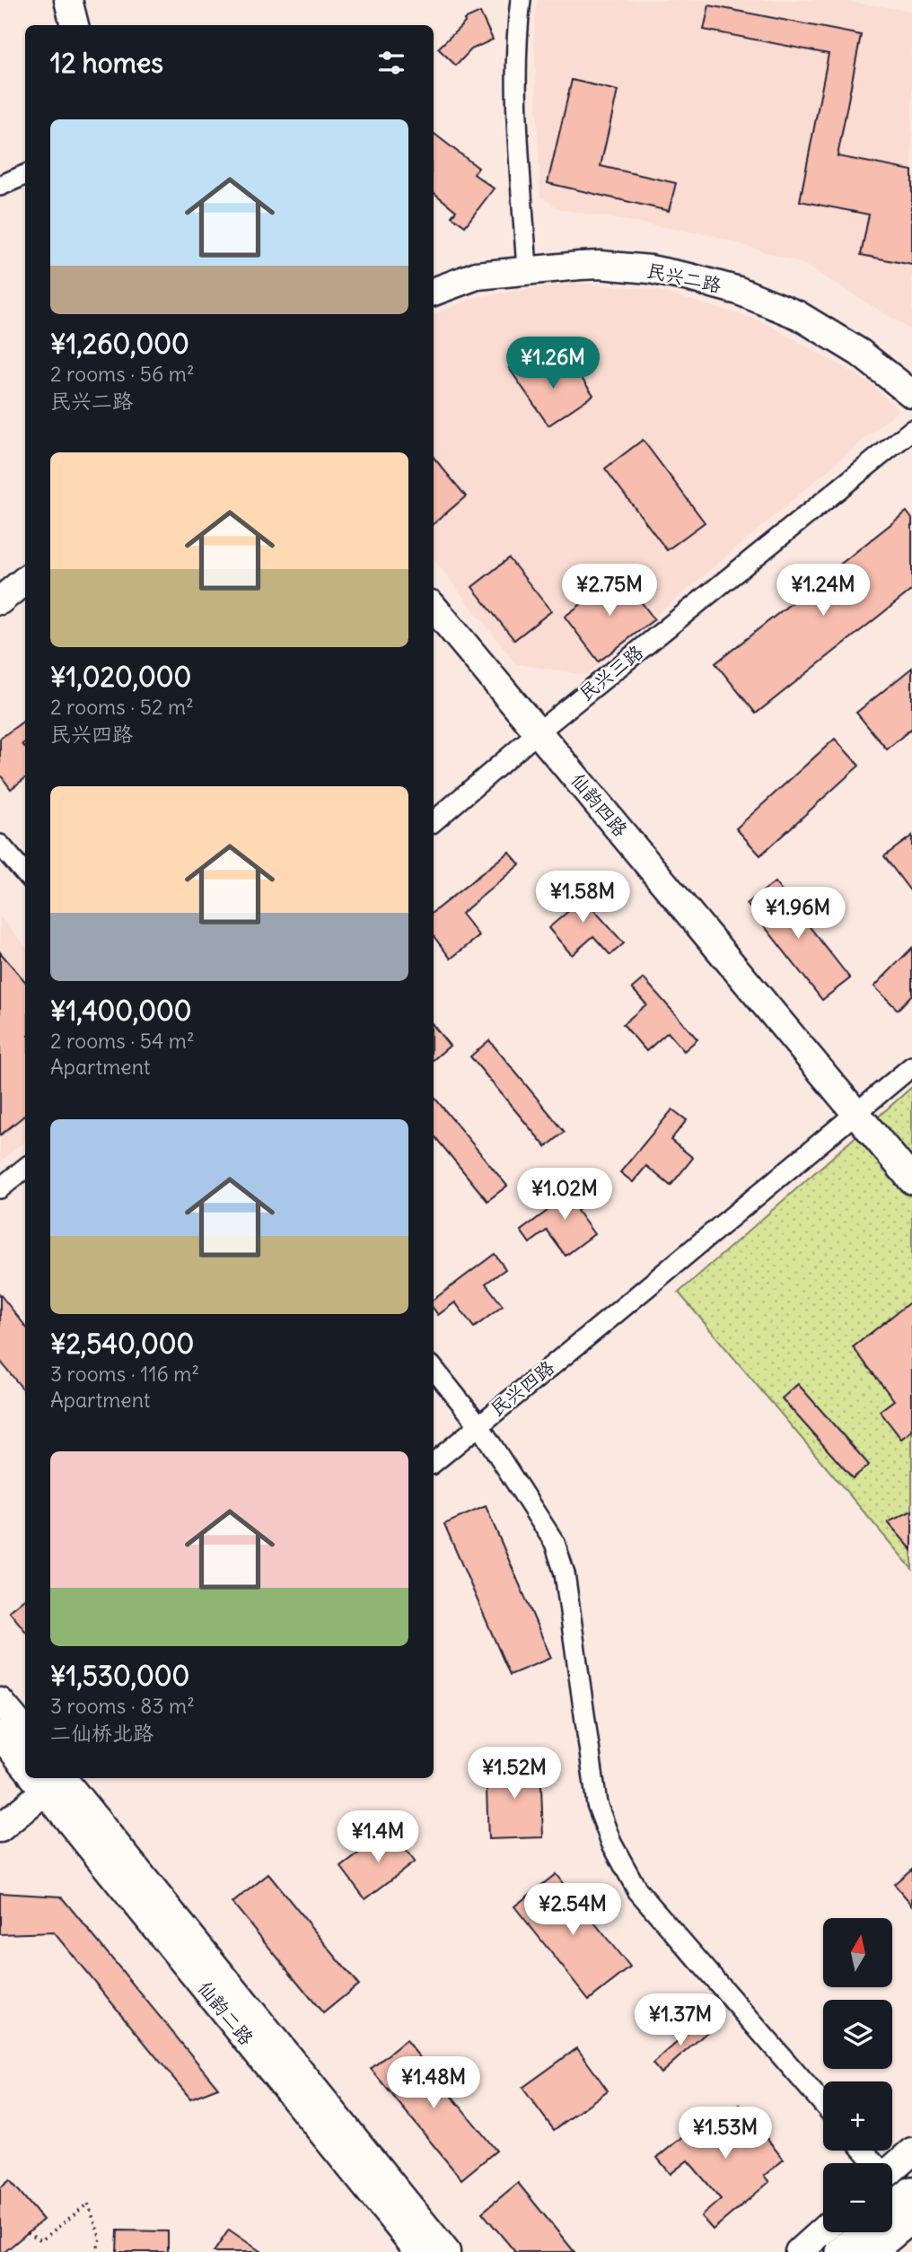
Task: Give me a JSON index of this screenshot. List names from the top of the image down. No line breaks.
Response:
{"streets":{"street":["民兴二路","民兴三路","仙韵四路","民兴四路","仙韵二路"]},"crossings":[["民兴三路","仙韵四路"],["仙韵四路","民兴四路"]],"north":"top","page":{"heading":"12 homes","list":[{"name":"¥1,260,000","note":"2 rooms · 56 m² · 民兴二路"},{"name":"¥1,020,000","note":"2 rooms · 52 m² · 民兴四路"},{"name":"¥1,400,000","note":"2 rooms · 54 m² · Apartment"},{"name":"¥2,540,000","note":"3 rooms · 116 m² · Apartment"},{"name":"¥1,530,000","note":"3 rooms · 83 m² · 二仙桥北路"}],"price":["¥1.26M","¥2.75M","¥1.24M","¥1.58M","¥1.96M","¥1.02M","¥1.52M","¥1.4M","¥2.54M","¥1.37M","¥1.48M","¥1.53M"],"map_buttons":["+","−"]}}
